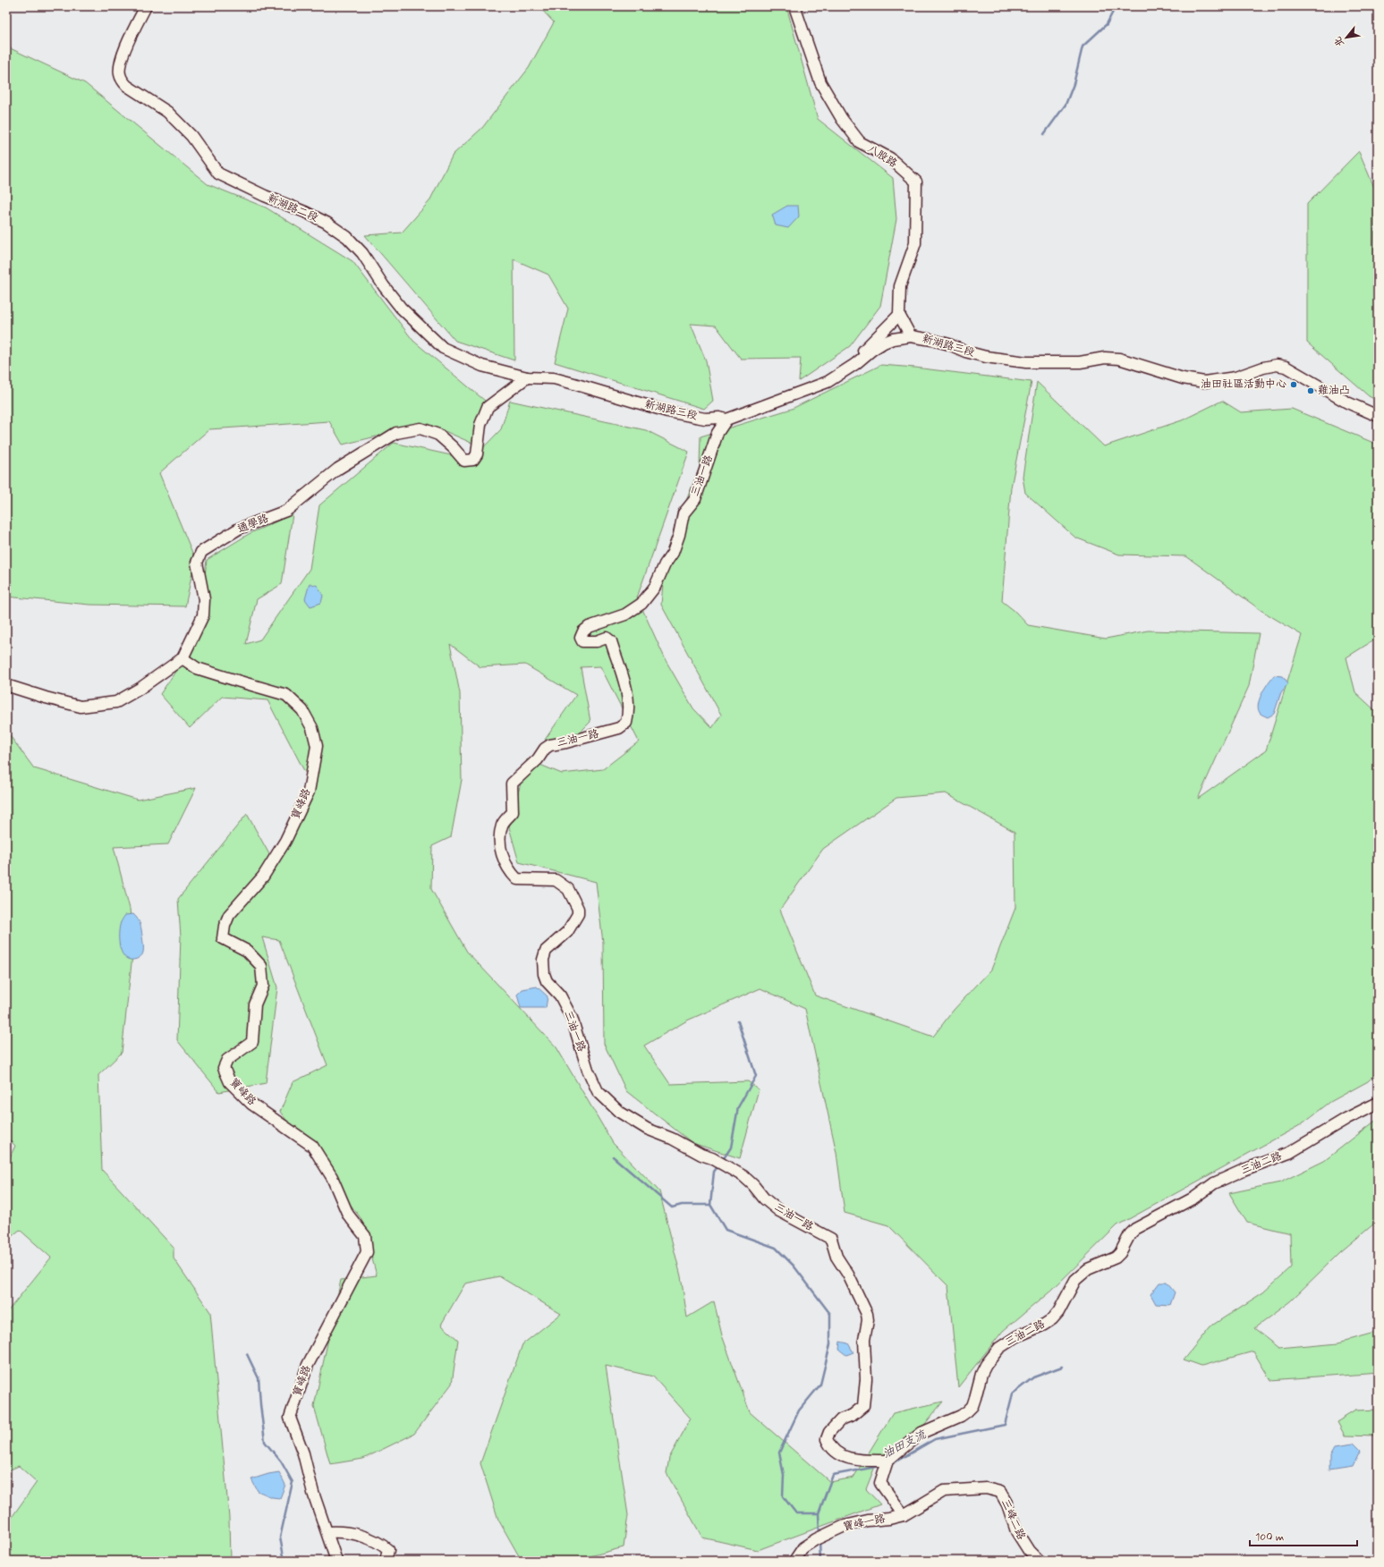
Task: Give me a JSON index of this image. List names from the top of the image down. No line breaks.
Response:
{"streets":{"street":["八股路","新湖路二段","新湖路三段","三油一路","通學路","寶峰路","三油二路","三峰二路","寶峰一路"]},"crossings":[["新湖路二段","新湖路三段"],["新湖路二段","通學路"],["新湖路三段","三油一路"],["新湖路三段","通學路"],["三油一路","三油二路"],["通學路","寶峰路"],["三峰二路","寶峰一路"]],"water":["油田支流"],"places":["油田社區活動中心","雞油凸"],"scale_bar":"100 m","north":"bottom left"}
